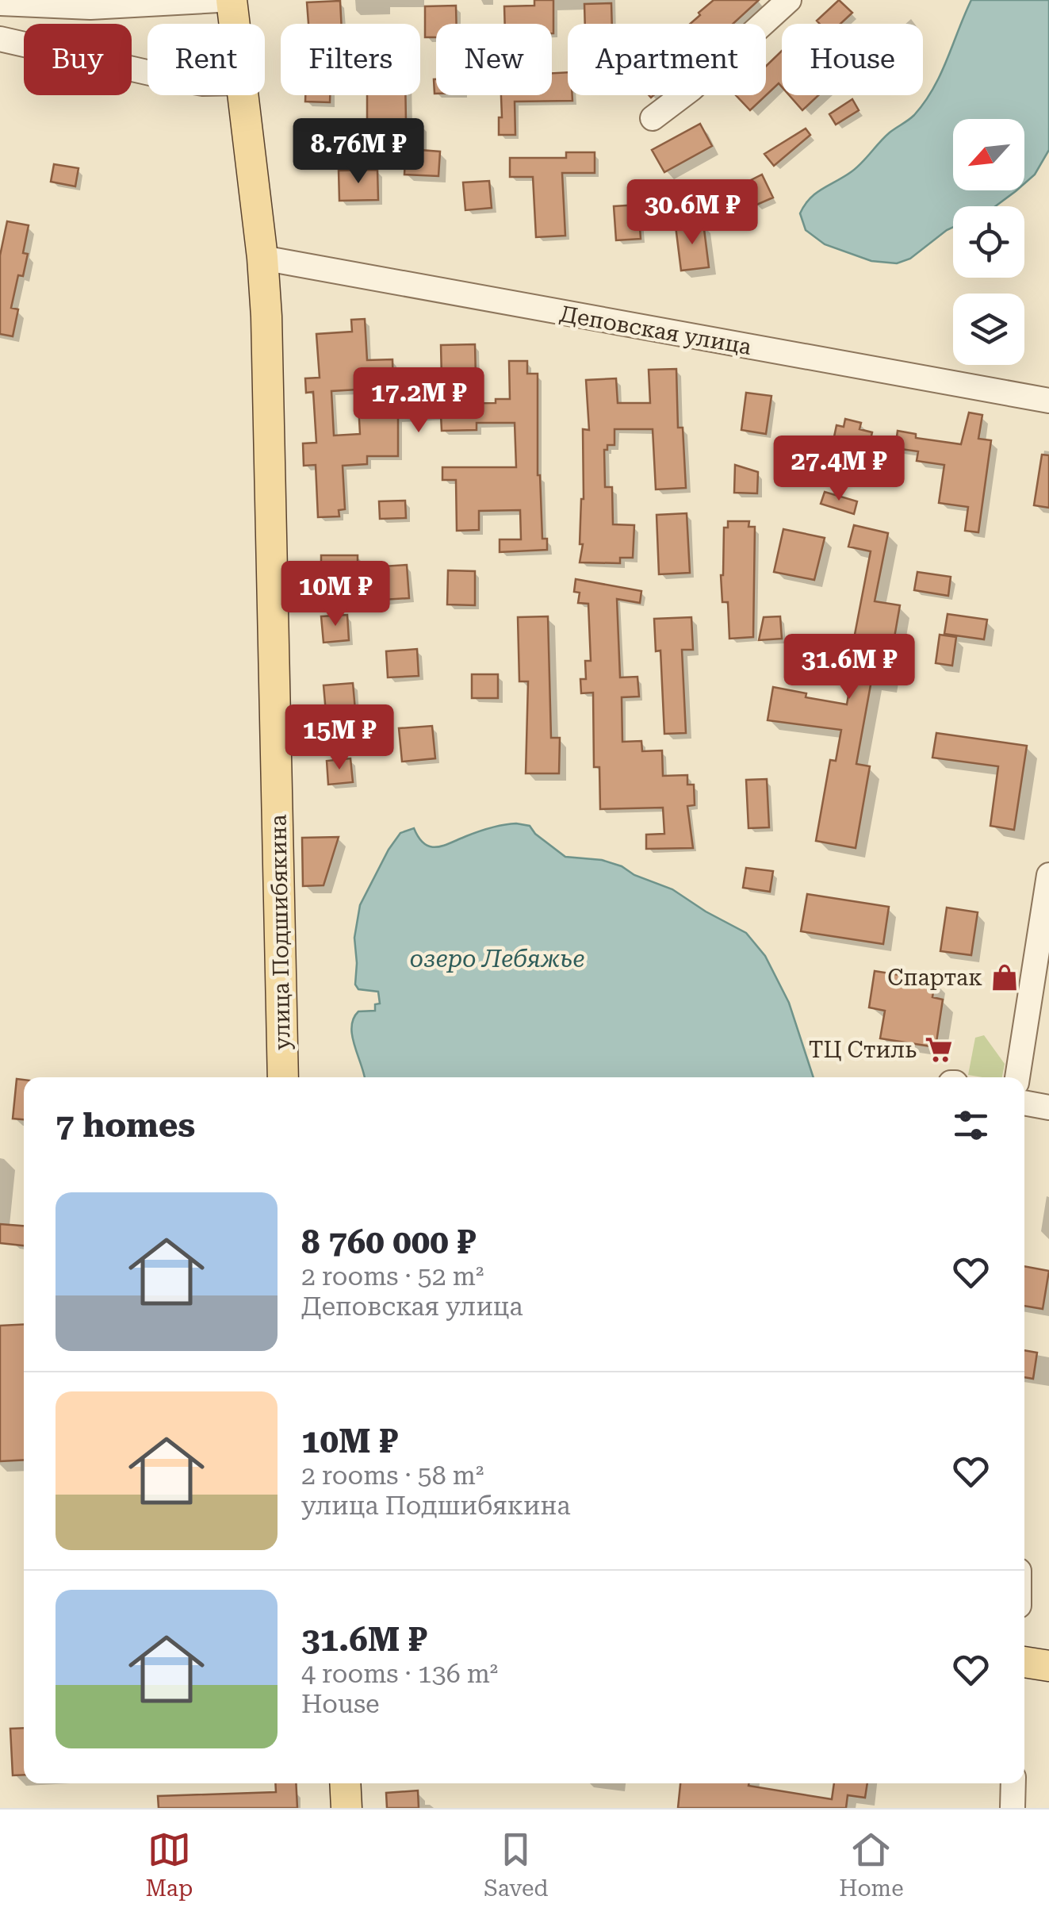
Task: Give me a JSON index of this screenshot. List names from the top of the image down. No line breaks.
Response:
{"streets":{"main road":["улица Подшибякина"],"street":["Деповская улица"]},"crossings":[["Деповская улица","улица Подшибякина"]],"water":["озеро Лебяжье"],"places":{"shop":["Спартак"],"supermarket":["ТЦ Стиль"]},"north":"bottom left","page":{"chip":["Buy","Rent","Filters","New","Apartment","House"],"price":["8.76M ₽","30.6M ₽","17.2M ₽","27.4M ₽","10M ₽","31.6M ₽","15M ₽"],"heading":"7 homes","list":[{"name":"8 760 000 ₽","note":"2 rooms · 52 m² · Деповская улица"},{"name":"10M ₽","note":"2 rooms · 58 m² · улица Подшибякина"},{"name":"31.6M ₽","note":"4 rooms · 136 m² · House"}],"tabs":["Map","Saved","Home"]}}
